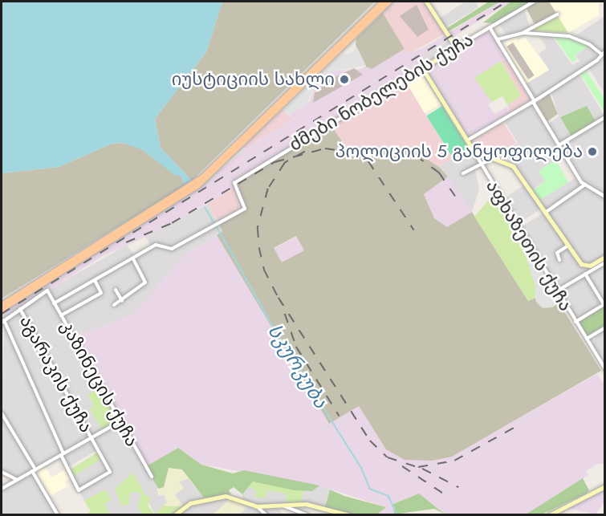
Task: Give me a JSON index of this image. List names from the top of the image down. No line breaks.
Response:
{"streets":{"street":["ძმები ნობელების ქუჩა","აფხაზეთის ქუჩა","აგარაკის ქუჩა","კაზინეცის ქუჩა"]},"crossings":[["ძმები ნობელების ქუჩა","კაზინეცის ქუჩა"],["აგარაკის ქუჩა","კაზინეცის ქუჩა"]],"water":["სკურკუბა"],"places":["იუსტიციის სახლი","პოლიციის 5 განყოფილება"]}
